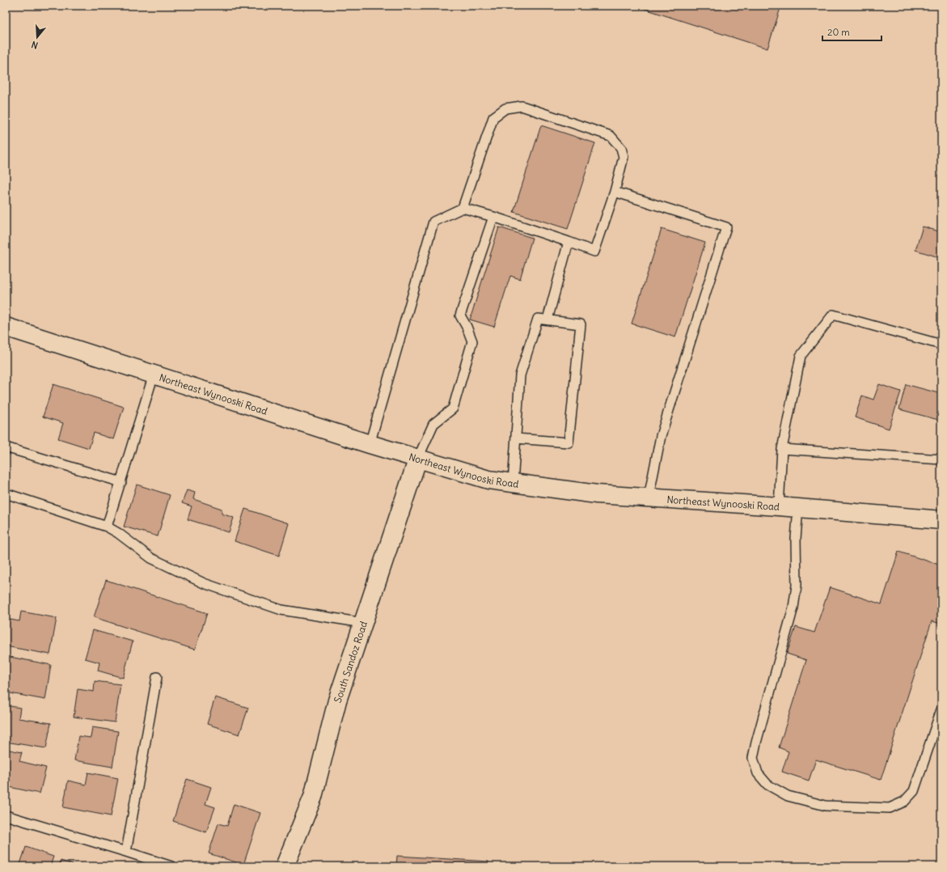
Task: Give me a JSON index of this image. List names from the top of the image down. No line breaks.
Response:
{"streets":{"main road":["Northeast Wynooski Road","South Sandoz Road"]},"crossings":[["Northeast Wynooski Road","South Sandoz Road"]],"scale_bar":"20 m","north":"bottom"}
